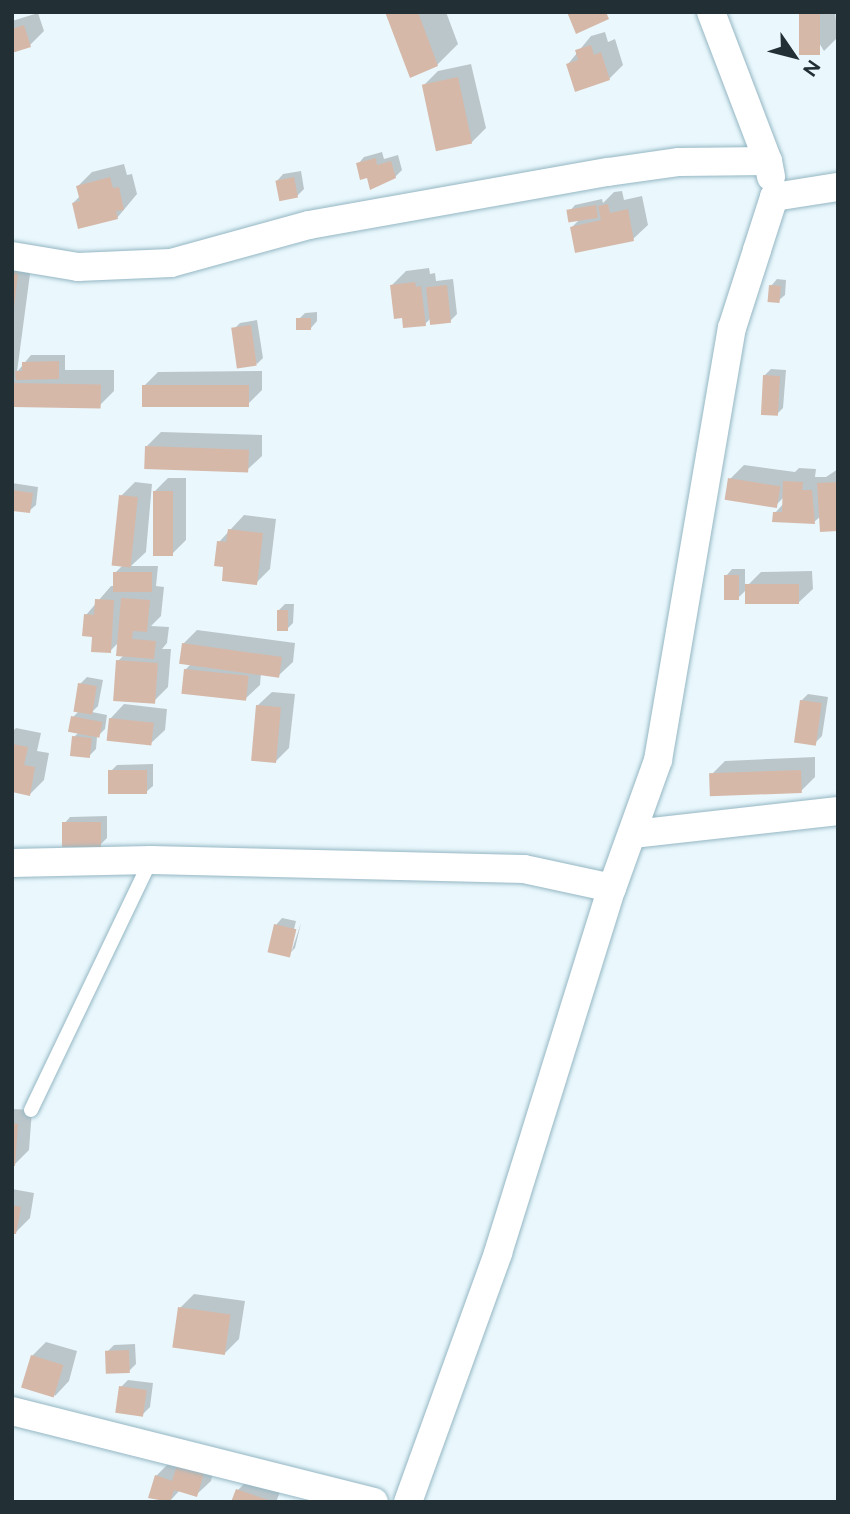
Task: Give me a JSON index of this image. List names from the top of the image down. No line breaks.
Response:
{"north":"bottom right"}
